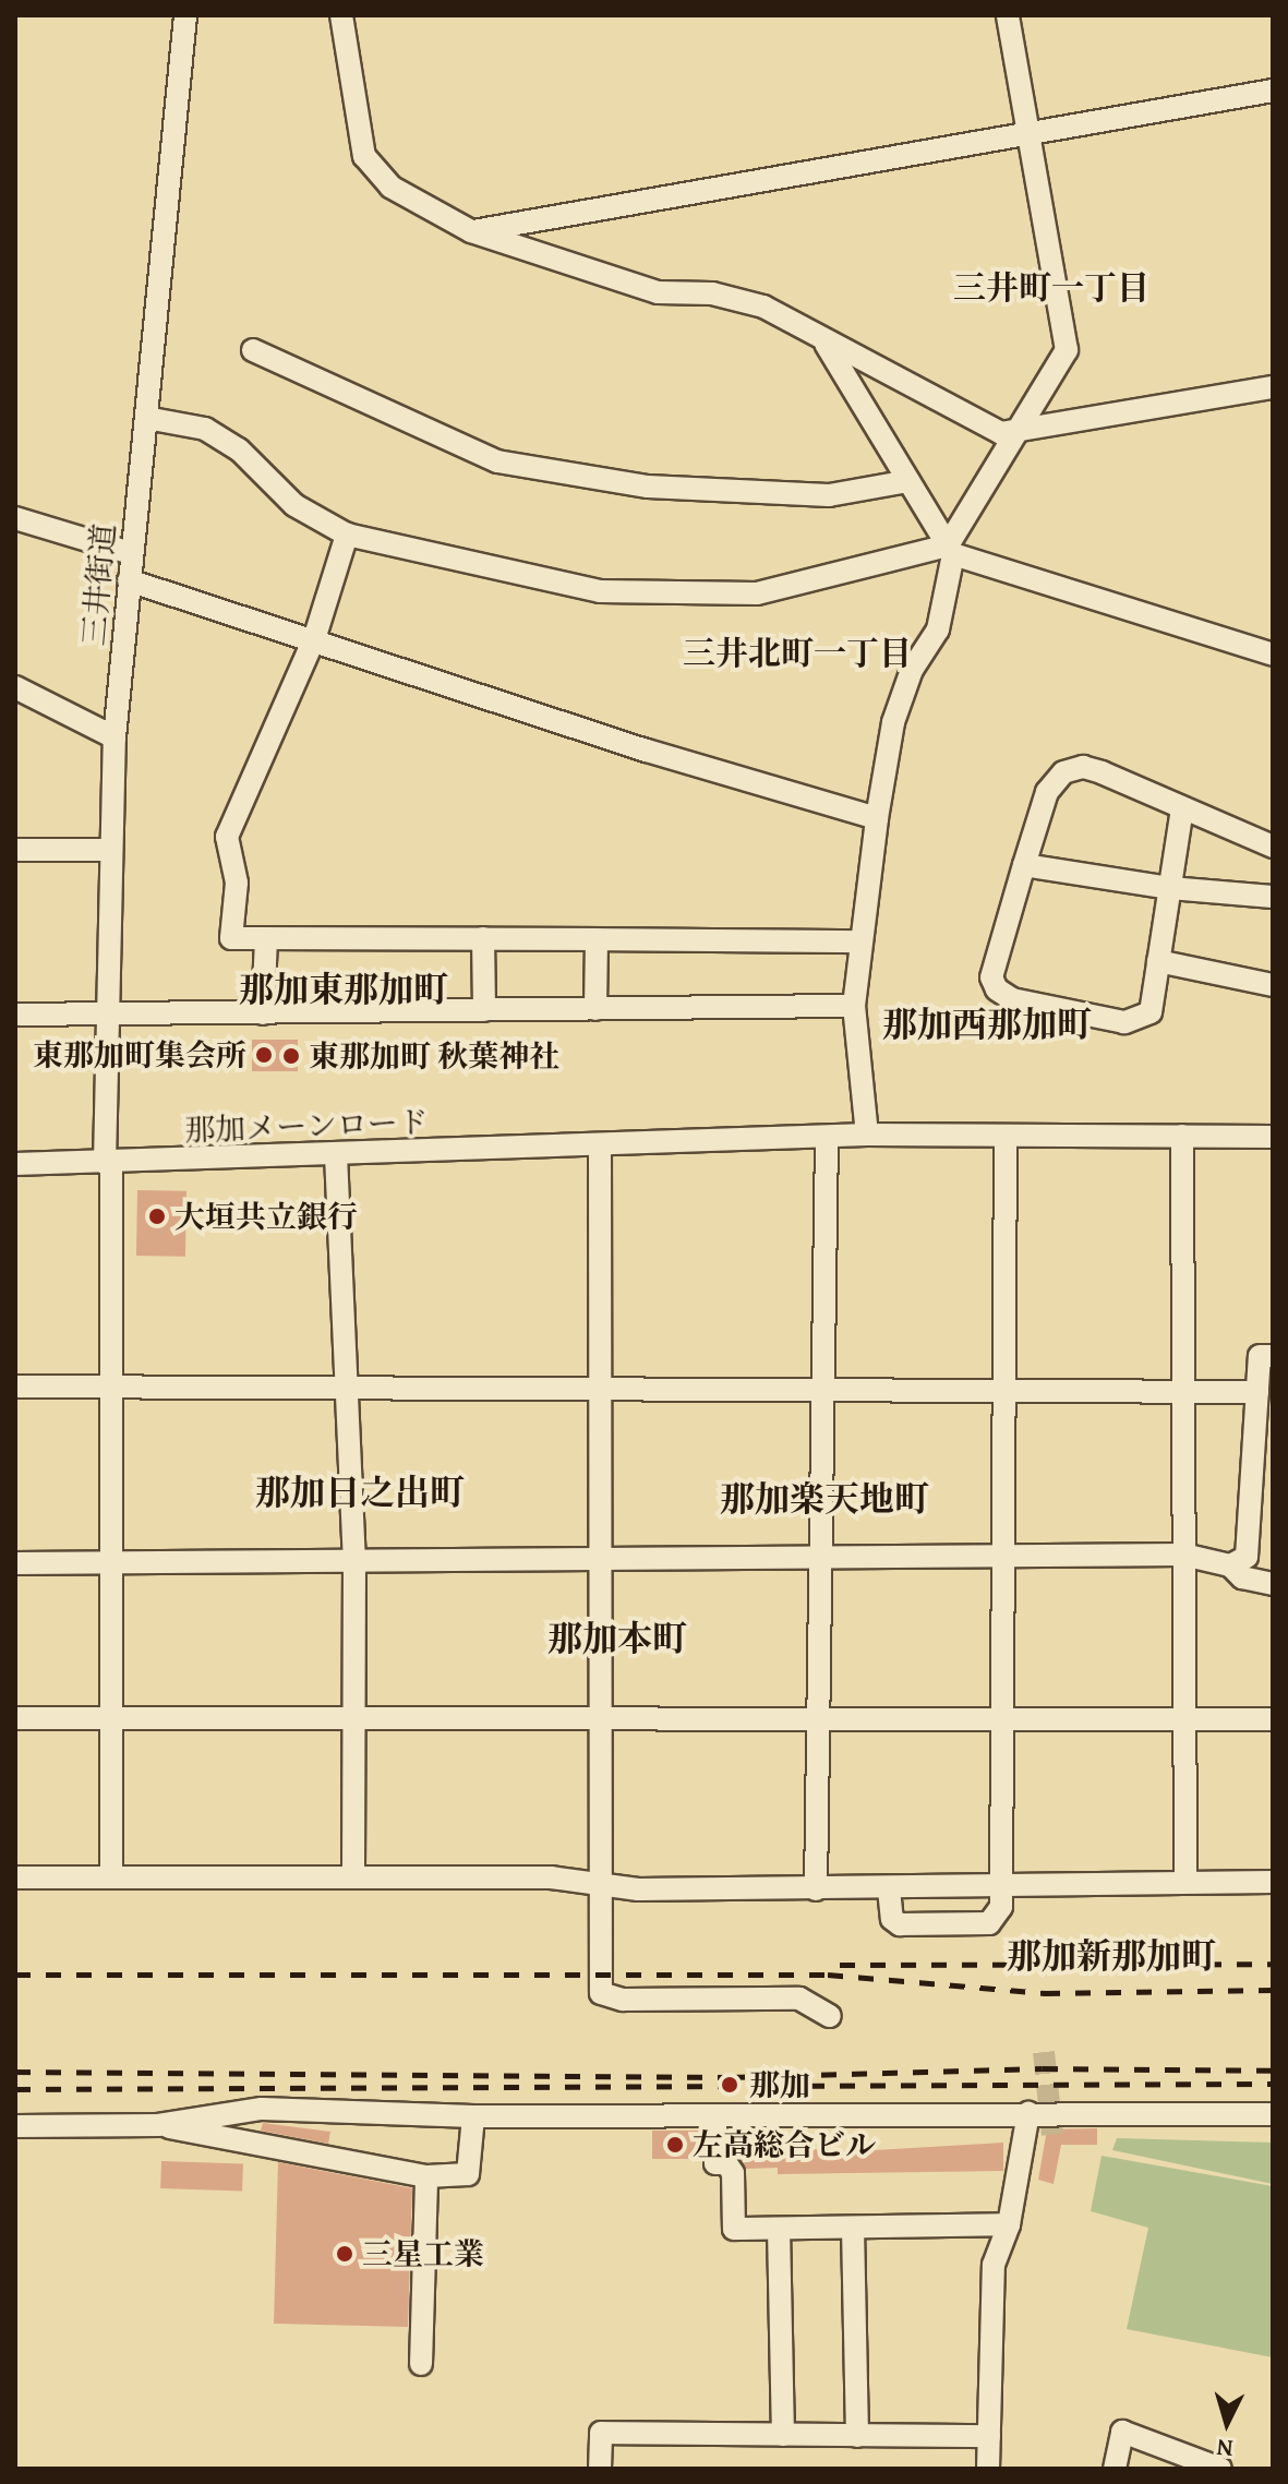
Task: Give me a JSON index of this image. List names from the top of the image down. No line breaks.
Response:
{"streets":{"street":["三井街道","那加メーンロード"]},"crossings":[["三井街道","那加メーンロード"]],"districts":["三井町一丁目","三井北町一丁目","那加東那加町","那加西那加町","那加日之出町","那加楽天地町","那加本町","那加新那加町"],"places":["東那加町集会所","東那加町 秋葉神社","大垣共立銀行","那加","左高総合ビル","三星工業"],"north":"bottom"}
